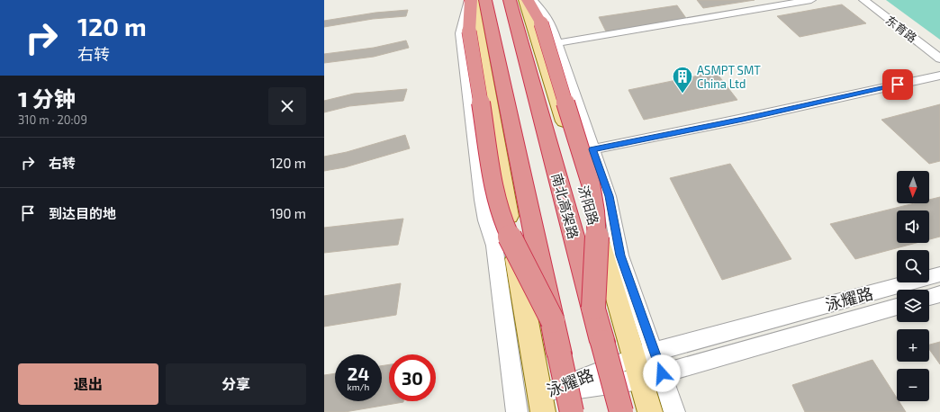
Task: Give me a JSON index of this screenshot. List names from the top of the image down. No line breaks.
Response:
{"streets":{"highway":["南北高架路"],"main road":["济阳路"],"street":["东育路","泳耀路"]},"crossings":[["济阳路","泳耀路"]],"places":{"building":["ASMPT SMT China Ltd"]},"north":"bottom","page":{"turn":["120 m","右转"],"heading":["1 分钟","310 m · 20:09"],"list":[{"name":"右转","value":"120 m"},{"name":"到达目的地","value":"190 m"}],"map_buttons":["+","−"],"speed":"24 km/h","limit":"30","buttons":["退出","分享"]}}
